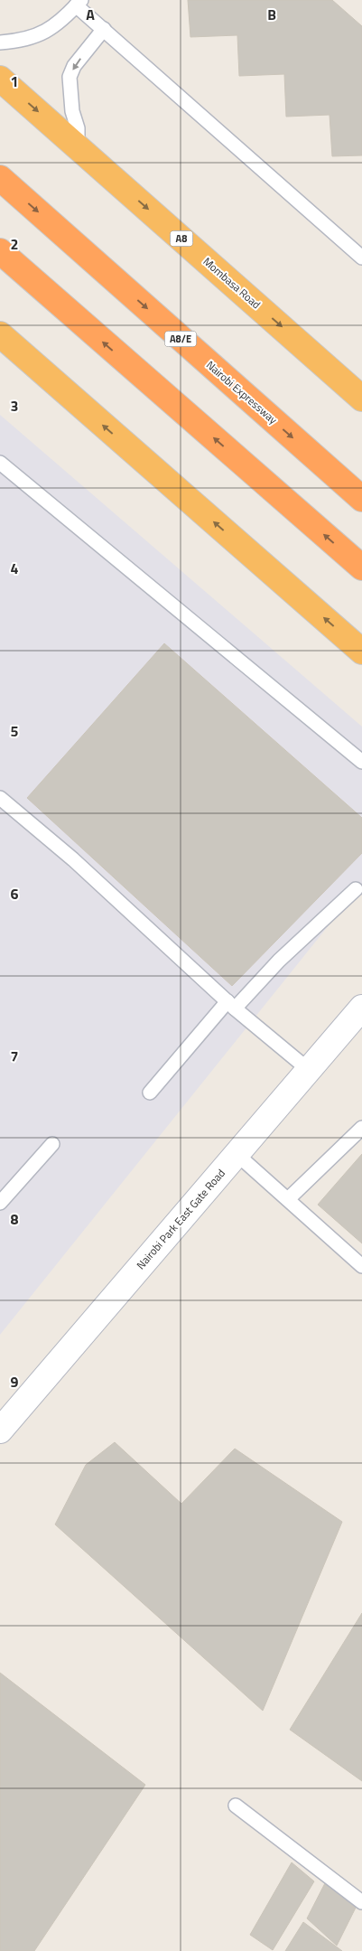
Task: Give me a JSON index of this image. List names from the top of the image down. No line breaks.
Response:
{"streets":{"highway":["A8","Mombasa Road","A8/E","Nairobi Expressway"],"street":["Nairobi Park East Gate Road"]},"grid":{"columns":["A","B"],"rows":["1","2","3","4","5","6","7","8","9"]}}
